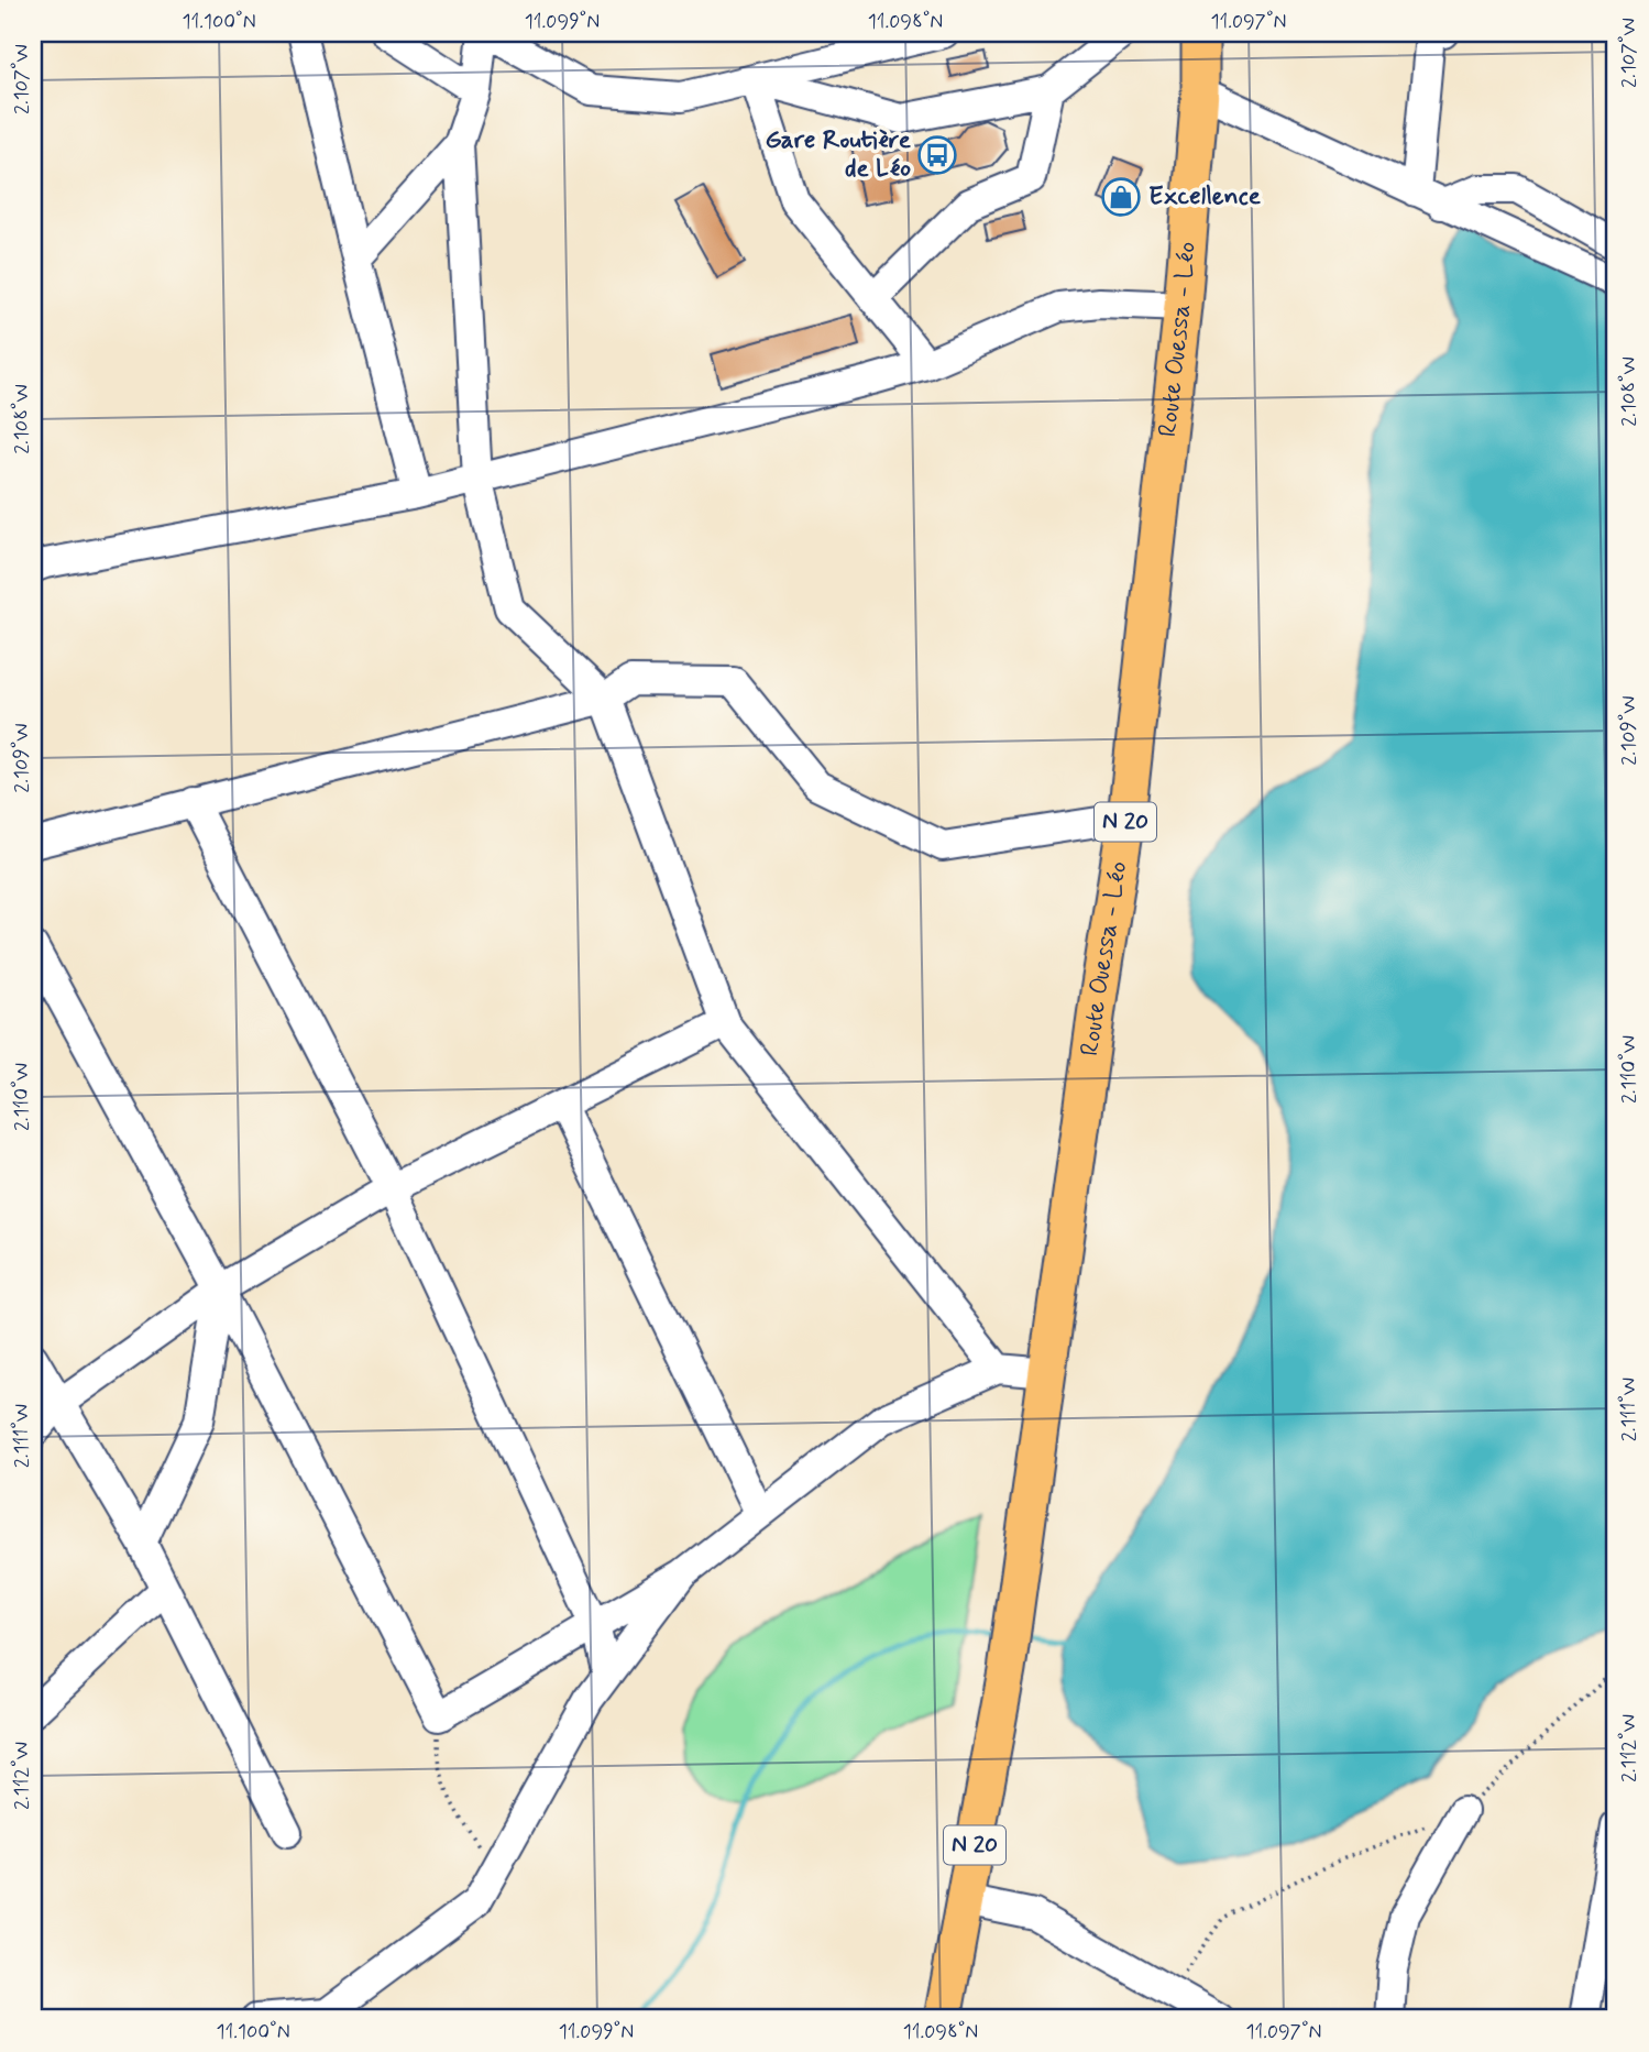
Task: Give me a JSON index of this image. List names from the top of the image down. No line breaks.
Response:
{"streets":{"main road":["Route Ouessa - Léo","N 20"]},"crossings":[["Route Ouessa - Léo","N 20"]],"places":{"bus stop":["Gare Routière de Léo"],"shop":["Excellence"]},"coordinates":["11.100°N","11.099°N","11.098°N","11.097°N","2.107°W","2.108°W","2.109°W","2.110°W","2.111°W","2.112°W"]}
